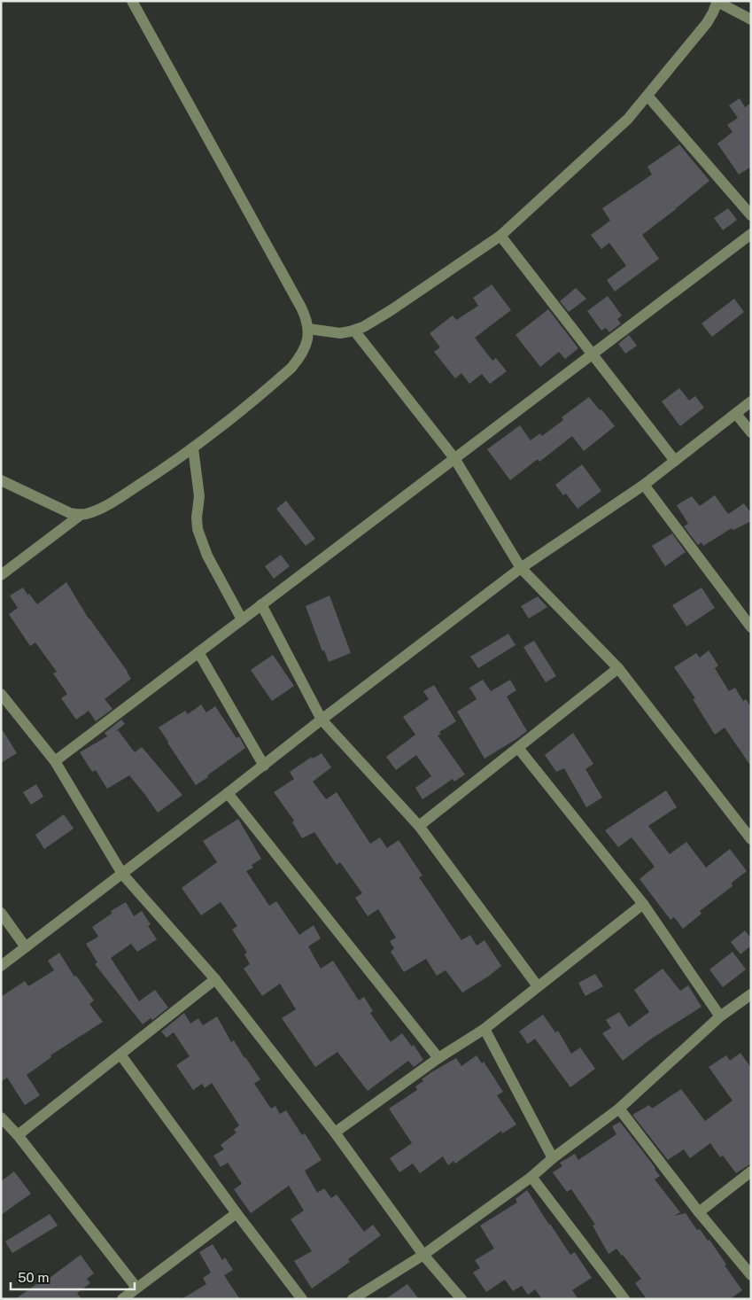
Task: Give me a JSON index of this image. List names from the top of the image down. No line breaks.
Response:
{"scale_bar":"50 m"}
